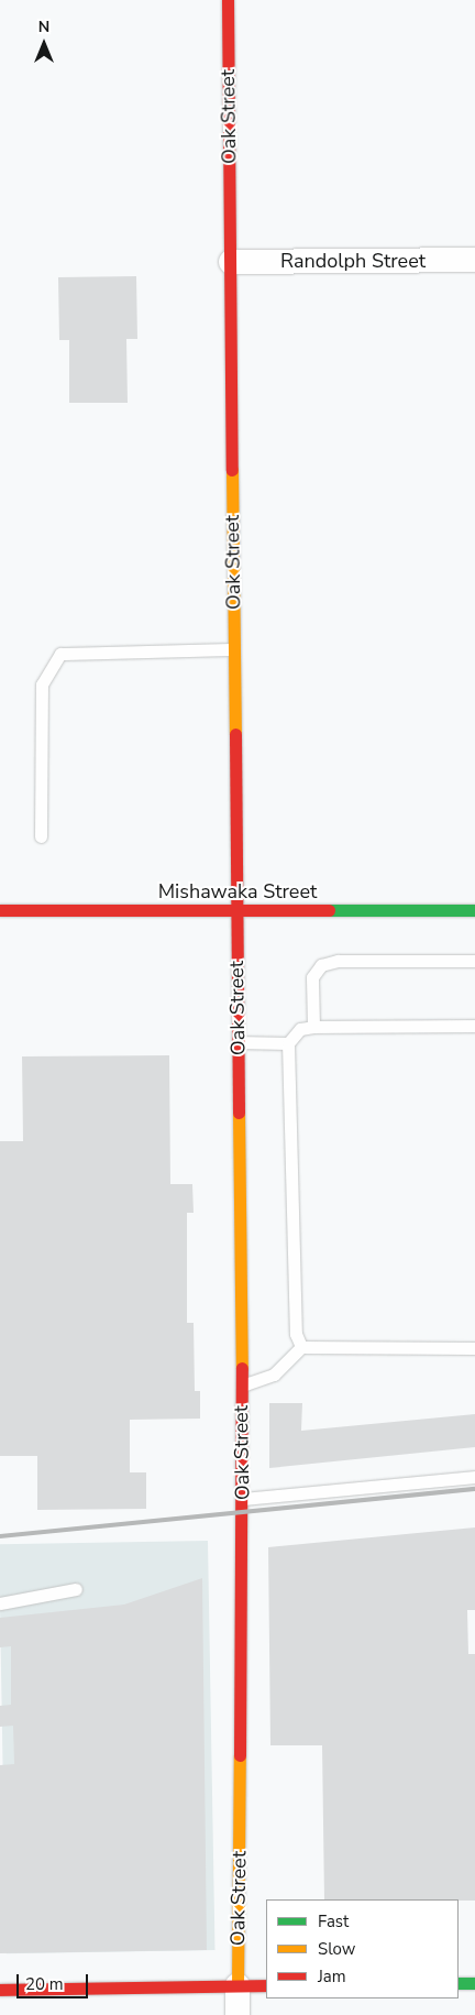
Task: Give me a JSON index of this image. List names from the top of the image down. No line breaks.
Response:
{"streets":{"street":["Oak Street","Randolph Street","Mishawaka Street"]},"crossings":[["Oak Street","Randolph Street"],["Oak Street","Mishawaka Street"]],"legend":["Fast","Slow","Jam"],"scale_bar":"20 m","north":"top"}
